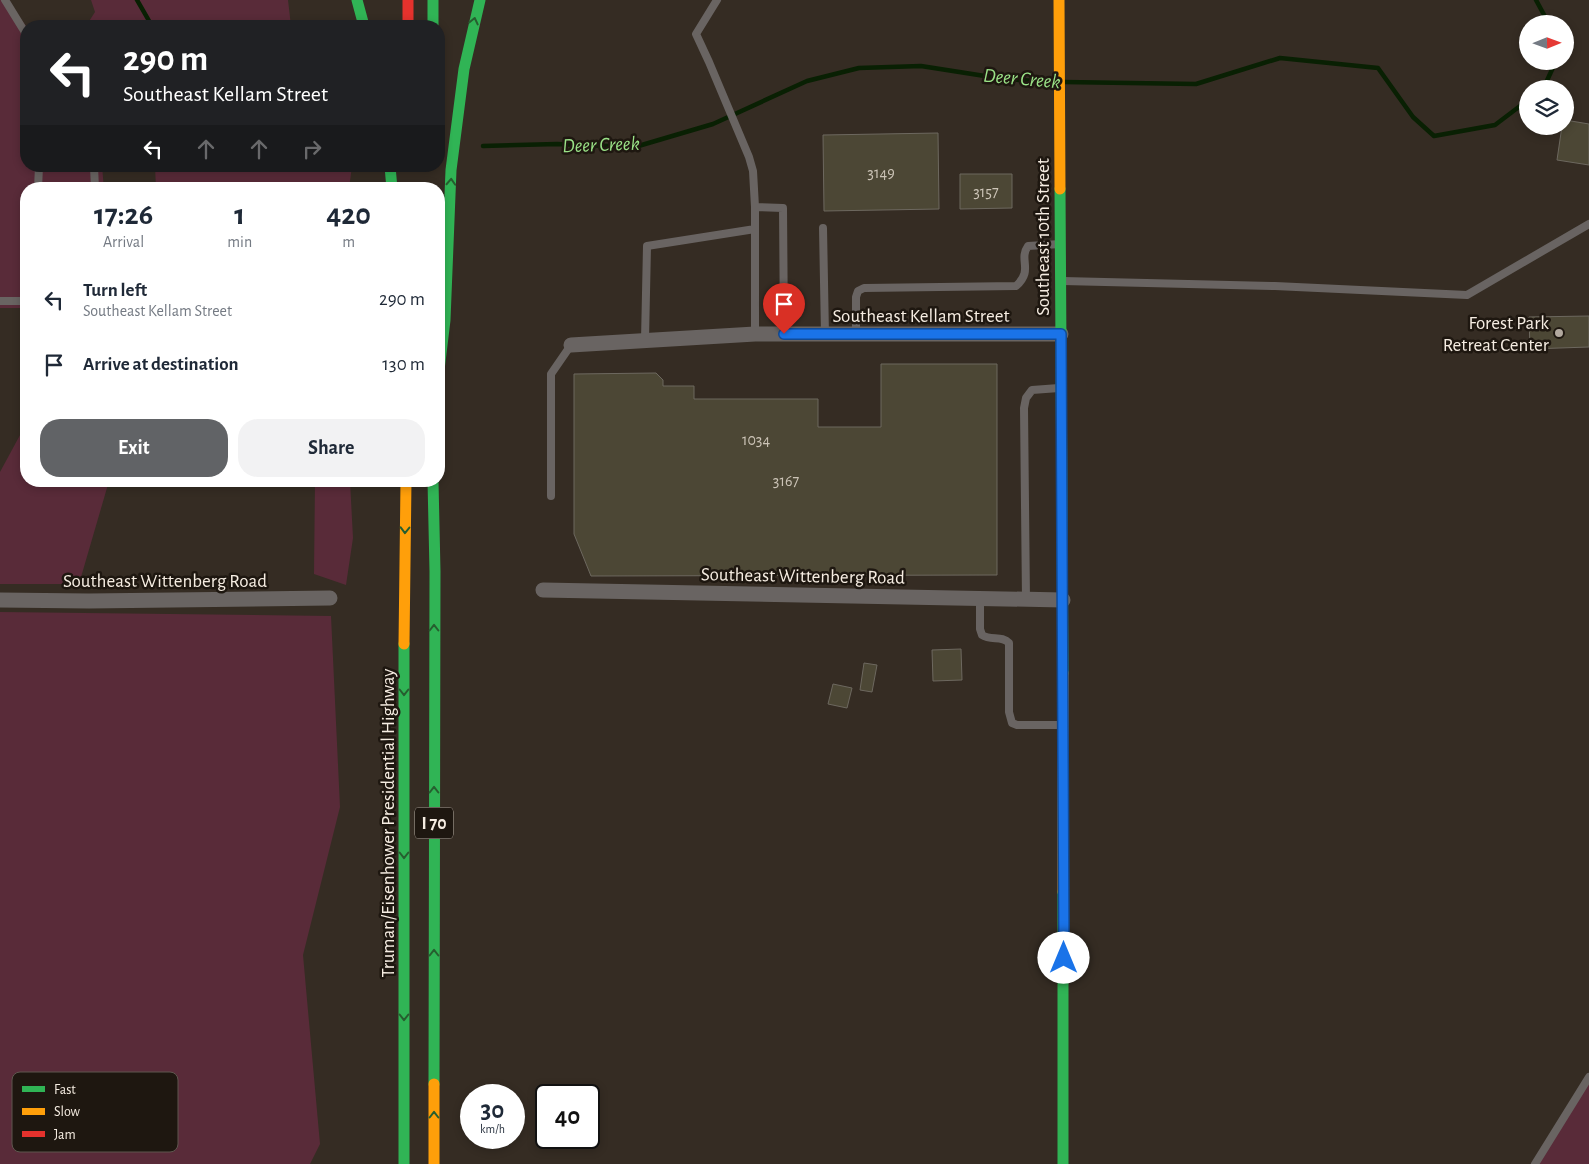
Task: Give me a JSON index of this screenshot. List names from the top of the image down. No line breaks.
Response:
{"streets":{"main road":["Southeast 10th Street","Truman/Eisenhower Presidential Highway","I 70"],"street":["Southeast Kellam Street","Southeast Wittenberg Road"]},"crossings":[["Southeast 10th Street","Southeast Kellam Street"],["Southeast 10th Street","Southeast Wittenberg Road"]],"water":["Deer Creek"],"places":["Forest Park Retreat Center"],"house_numbers":["3149","3157","1034","3167"],"legend":["Fast","Slow","Jam"],"north":"right","page":{"turn":["290 m","Southeast Kellam Street"],"eta":["17:26","Arrival","1","min","420","m"],"list":[{"name":"Turn left","note":"Southeast Kellam Street","value":"290 m"},{"name":"Arrive at destination","value":"130 m"}],"buttons":["Exit","Share"],"speed":"30 km/h","limit":"40"}}
